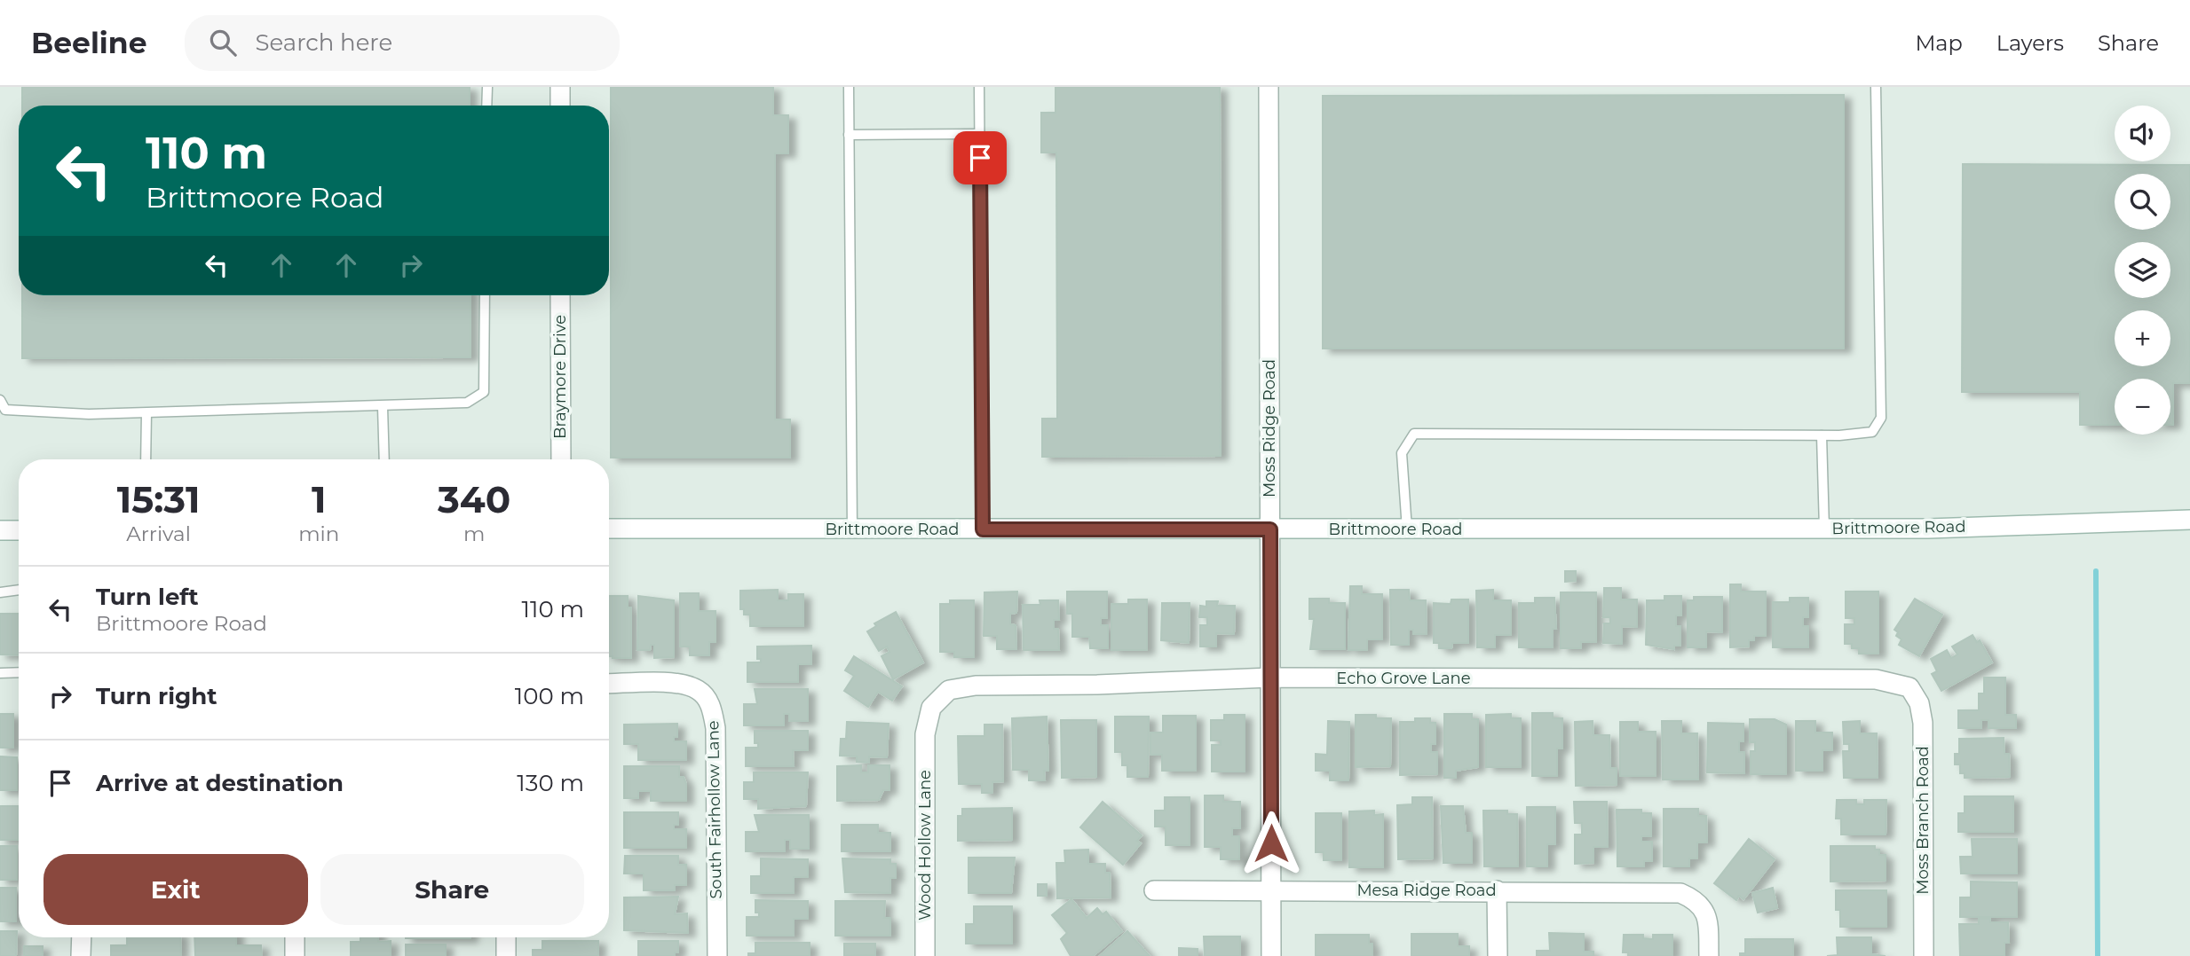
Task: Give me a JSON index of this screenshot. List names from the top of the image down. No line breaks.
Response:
{"streets":{"street":["Braymore Drive","Moss Ridge Road","Brittmoore Road","Echo Grove Lane","South Fairhollow Lane","Moss Branch Road","Wood Hollow Lane","Mesa Ridge Road"]},"crossings":[["Moss Ridge Road","Brittmoore Road"],["Moss Ridge Road","Echo Grove Lane"],["Moss Ridge Road","Mesa Ridge Road"],["Echo Grove Lane","Moss Branch Road"],["Echo Grove Lane","Wood Hollow Lane"]],"page":{"header":"Beeline","search":"Search here","nav":["Map","Layers","Share"],"map_buttons":["+","−"],"turn":["110 m","Brittmoore Road"],"eta":["15:31","Arrival","1","min","340","m"],"list":[{"name":"Turn left","note":"Brittmoore Road","value":"110 m"},{"name":"Turn right","value":"100 m"},{"name":"Arrive at destination","value":"130 m"}],"buttons":["Exit","Share"]}}
